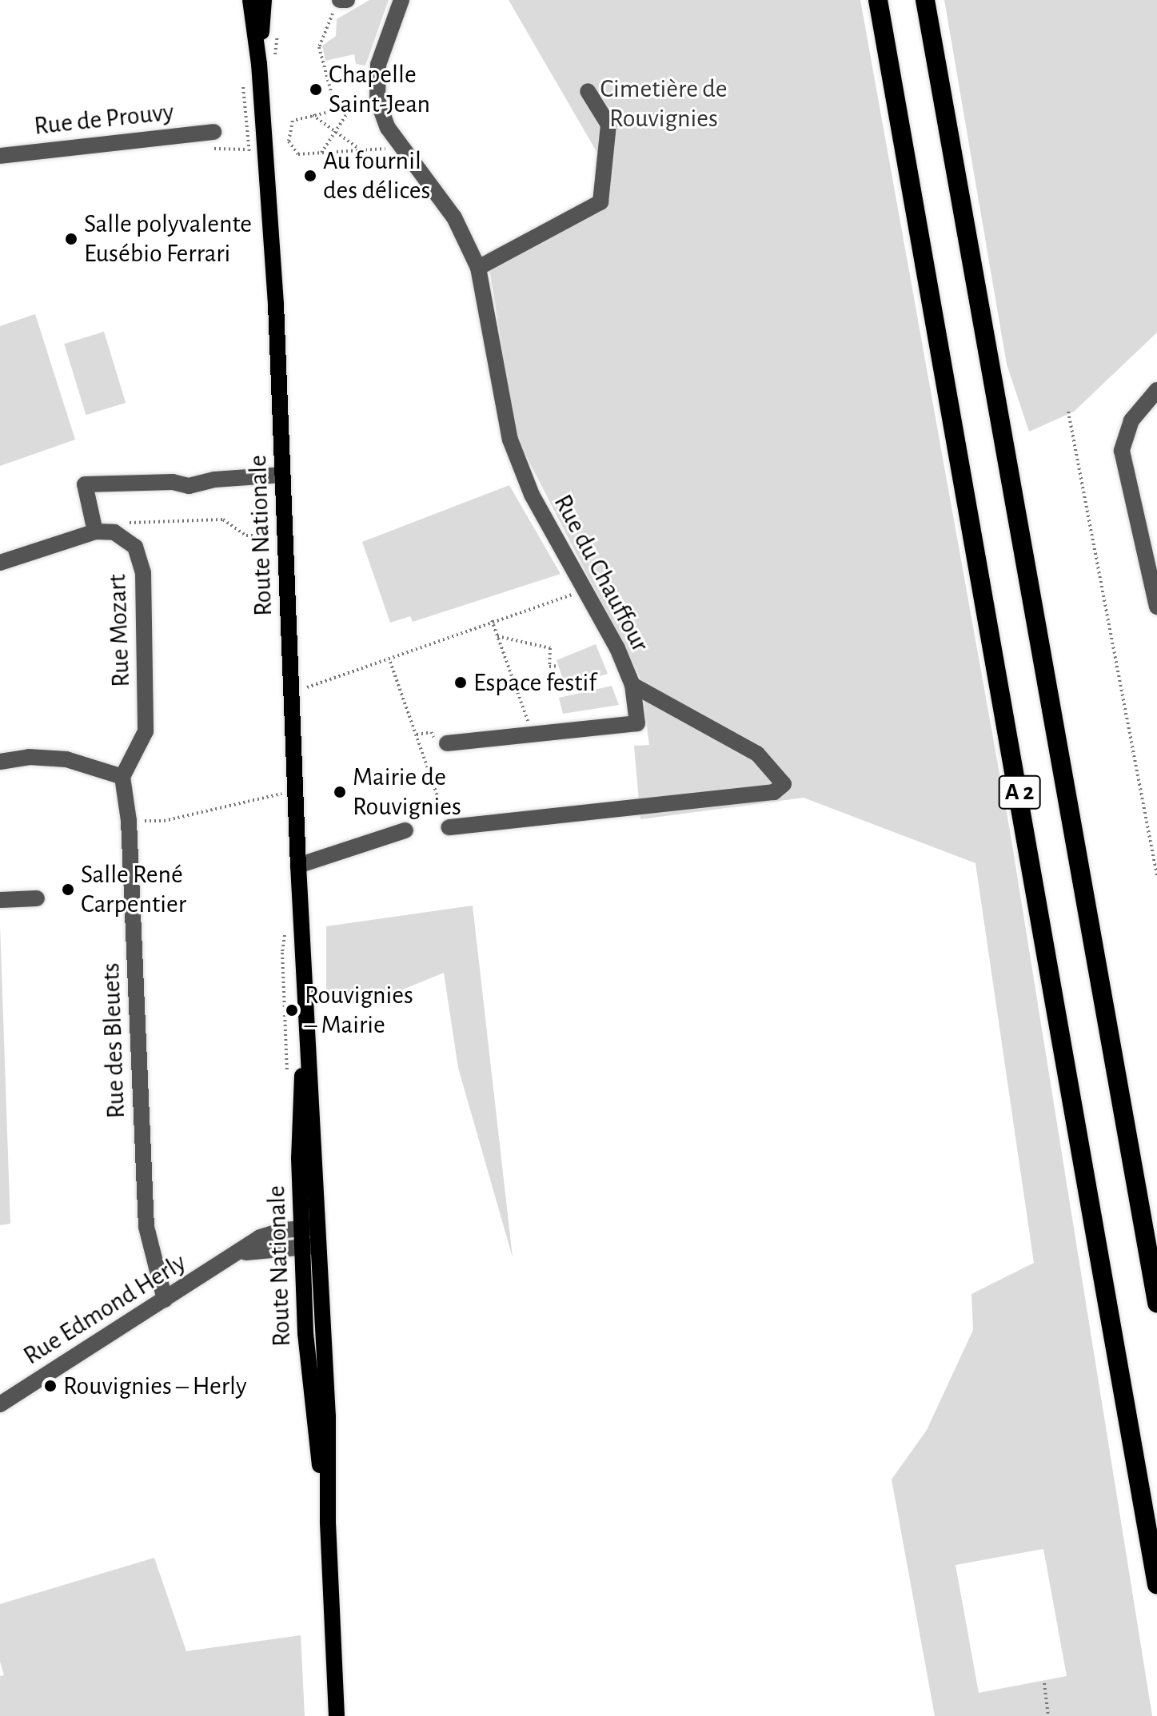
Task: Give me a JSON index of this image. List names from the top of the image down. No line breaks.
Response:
{"streets":{"highway":["A 2"],"main road":["Route Nationale"],"street":["Rue de Prouvy","Rue du Chauffour","Rue Mozart","Rue des Bleuets","Rue Edmond Herly"]},"crossings":[["Route Nationale","Rue Edmond Herly"],["Rue Mozart","Rue des Bleuets"],["Rue des Bleuets","Rue Edmond Herly"]],"parks":["Cimetière de Rouvignies"],"places":["Chapelle Saint-Jean","Au fournil des délices","Salle polyvalente Eusébio Ferrari","Espace festif","Mairie de Rouvignies","Salle René Carpentier","Rouvignies – Mairie","Rouvignies – Herly"]}
